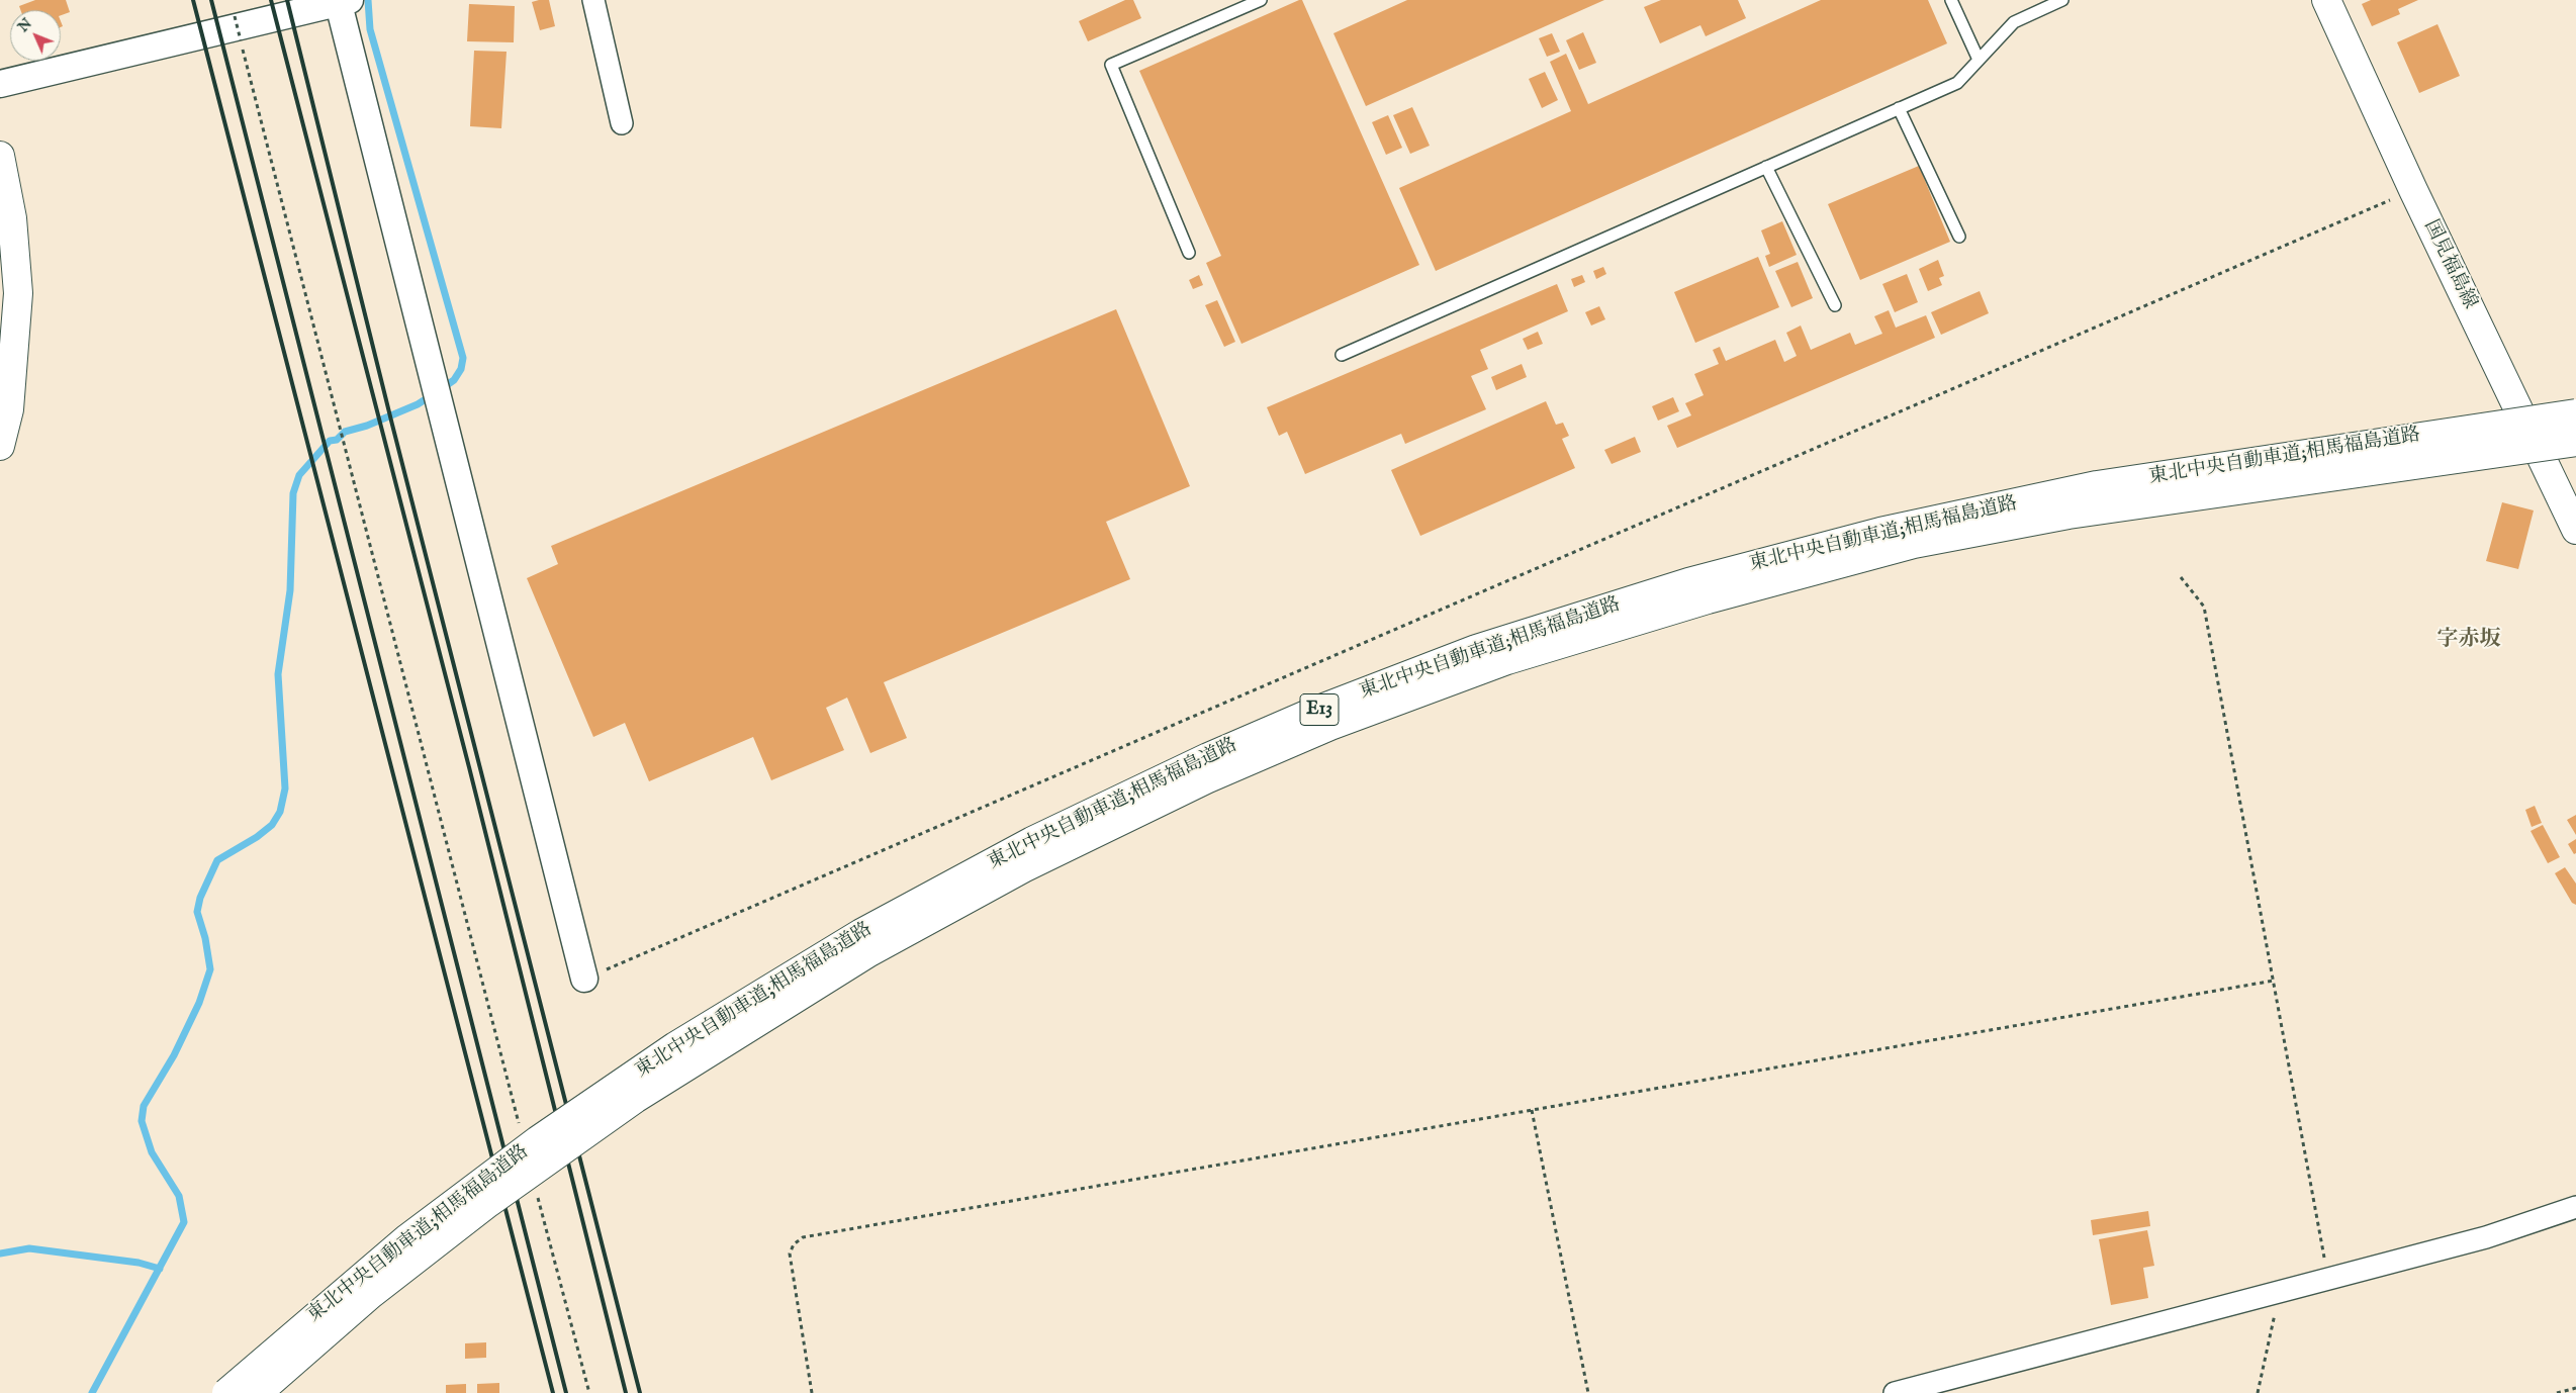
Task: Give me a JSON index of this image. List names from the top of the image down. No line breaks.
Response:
{"streets":{"main road":["国見福島線","東北中央自動車道;相馬福島道路","E13"]},"districts":["字赤坂"],"north":"top left"}
